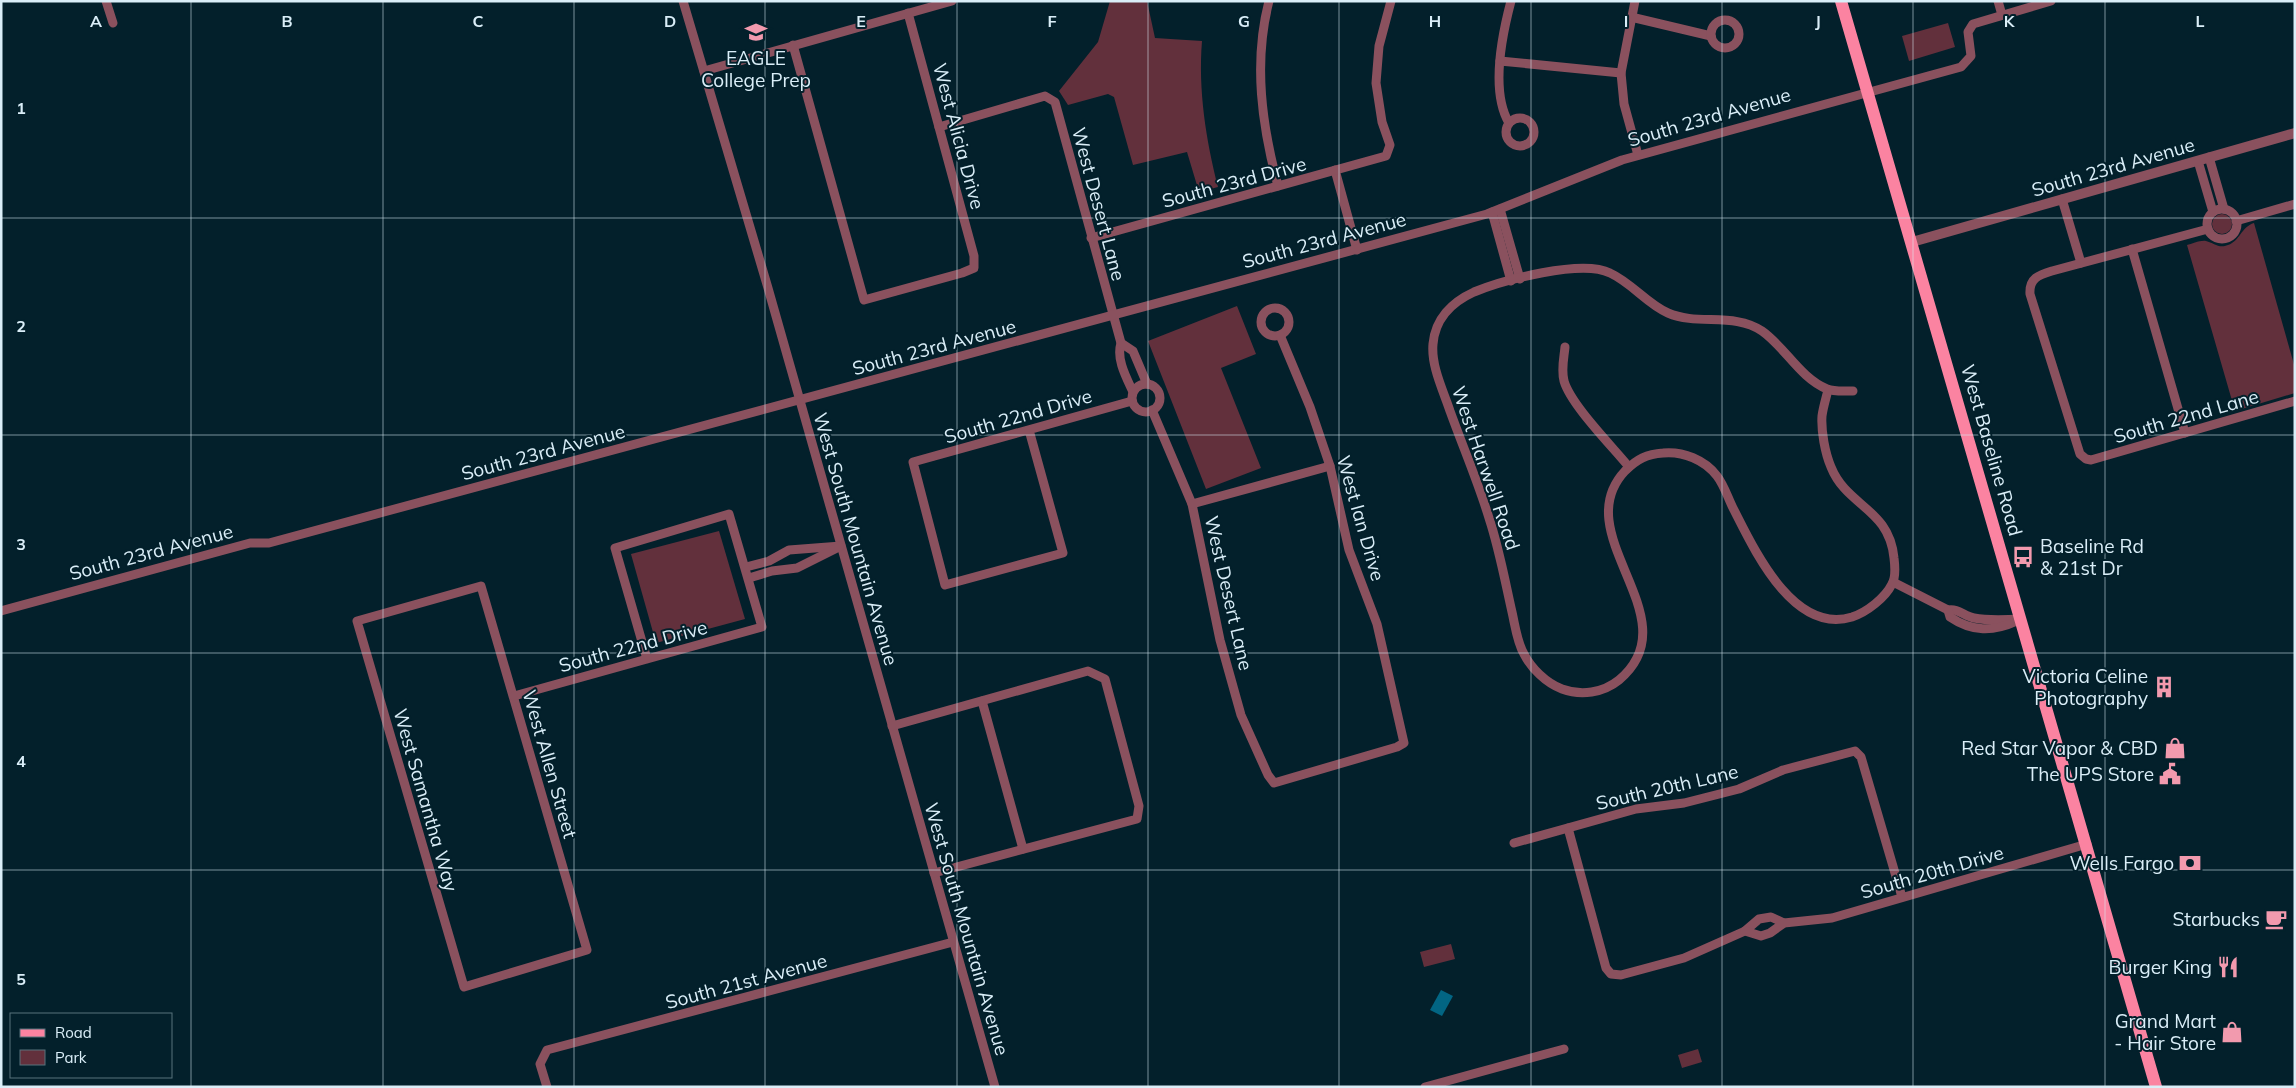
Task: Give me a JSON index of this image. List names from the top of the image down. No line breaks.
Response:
{"streets":{"main road":["West Baseline Road"],"street":["South 23rd Avenue","West Alicia Drive","South 23rd Drive","West Desert Lane","South 22nd Drive","South 22nd Lane","West Harwell Road","West Ian Drive","West South Mountain Avenue","West Allen Street","South 20th Lane","West Samantha Way","South 20th Drive","South 21st Avenue"]},"crossings":[["South 23rd Avenue","West Desert Lane"],["South 23rd Avenue","West Baseline Road"],["South 23rd Avenue","West South Mountain Avenue"],["West Alicia Drive","West Desert Lane"],["South 23rd Drive","West Desert Lane"],["West Desert Lane","South 22nd Drive"],["West Desert Lane","West Ian Drive"],["South 22nd Drive","West Allen Street"],["West Baseline Road","South 20th Drive"],["West South Mountain Avenue","South 21st Avenue"],["West Allen Street","West Samantha Way"],["South 20th Lane","South 20th Drive"]],"places":{"school or university":["EAGLE College Prep"],"bus stop":["Baseline Rd & 21st Dr"],"building":["Victoria Celine Photography"],"shop":["Red Star Vapor & CBD","Grand Mart - Hair Store"],"public building":["The UPS Store"],"bank":["Wells Fargo"],"cafe":["Starbucks"],"restaurant":["Burger King"]},"legend":["Road","Park"],"grid":{"columns":["A","B","C","D","E","F","G","H","I","J","K","L"],"rows":["1","2","3","4","5"]}}
